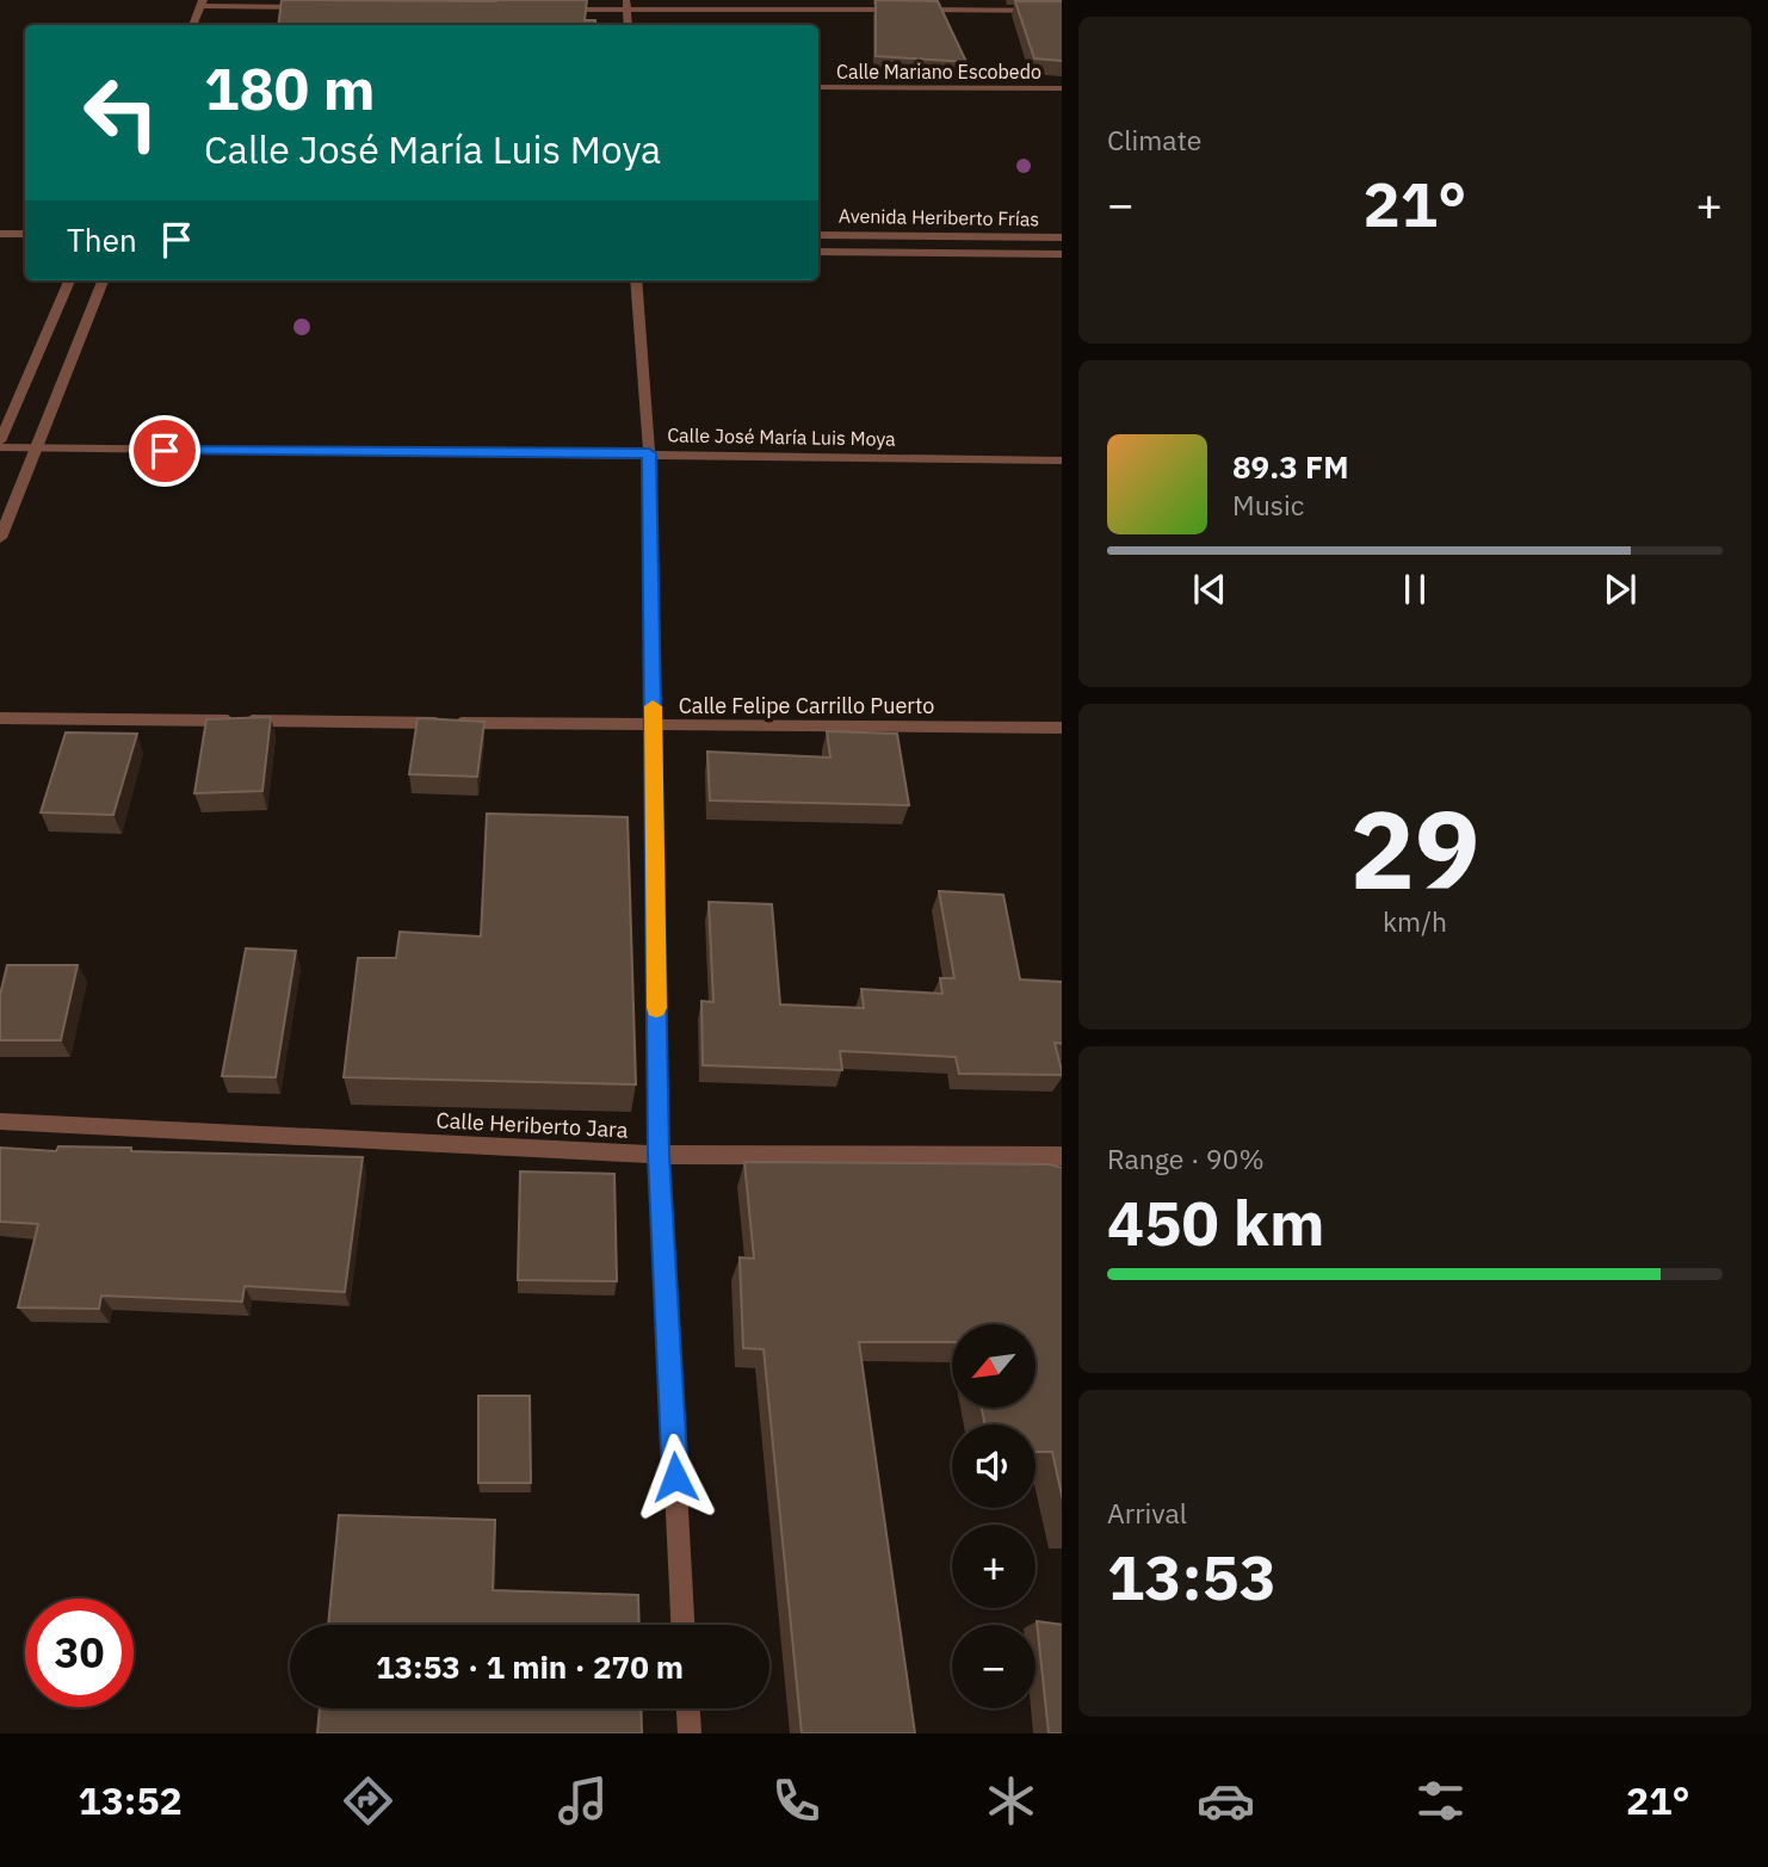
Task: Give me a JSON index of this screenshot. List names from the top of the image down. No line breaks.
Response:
{"streets":{"street":["Calle Mariano Escobedo","Avenida Heriberto Frías","Calle José María Luis Moya","Calle Felipe Carrillo Puerto","Calle Heriberto Jara"]},"north":"bottom left","page":{"tile":["Climate",["29","km/h"],["Range · 90%","450 km"],["Arrival","13:53"]],"turn":["180 m","Calle José María Luis Moya"],"heat":["−","21°","+"],"then":"Then","song":["89.3 FM","Music"],"map_buttons":["+","−"],"limit":"30","trip":"13:53 · 1 min · 270 m","tabs":["13:52","21°"]}}
